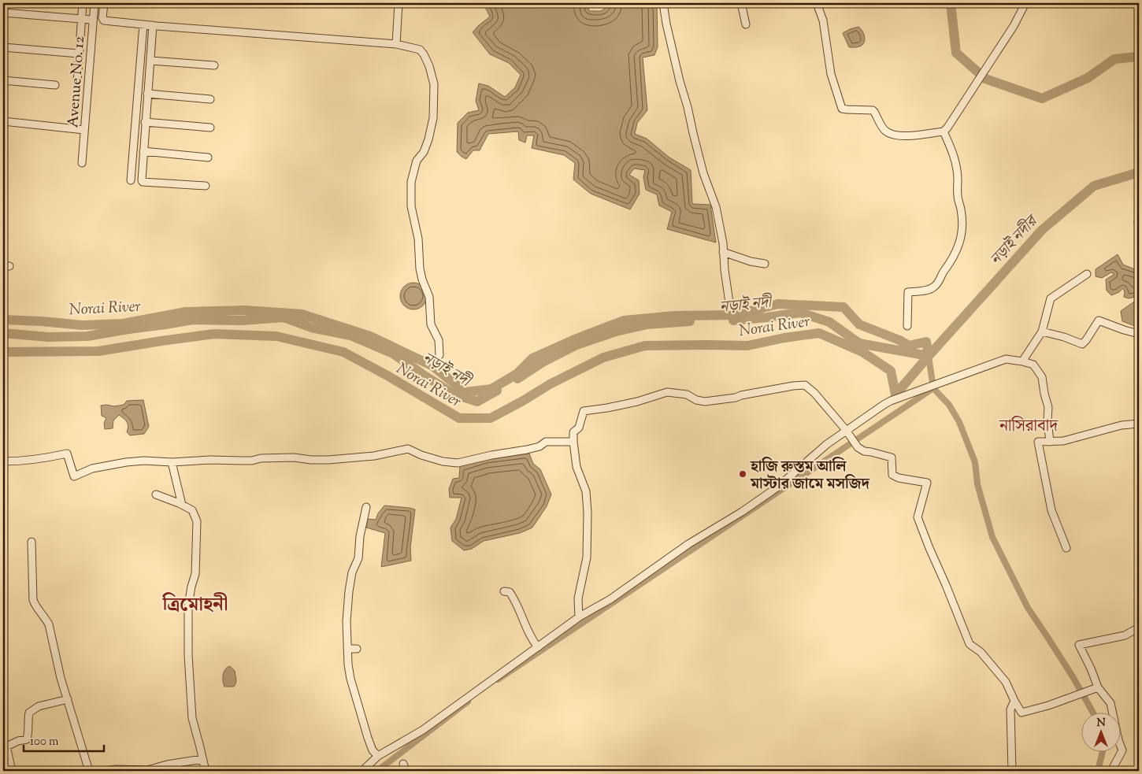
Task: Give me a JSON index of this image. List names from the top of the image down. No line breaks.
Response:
{"streets":{"street":["Avenue No. 12"]},"districts":["নাসিরাবাদ","ত্রিমোহনী"],"water":["নড়াই নদীর","নড়াই নদী","Norai River"],"places":["হাজি রুস্তম আলি মাস্টার জামে মসজিদ"],"scale_bar":"100 m","north":"top"}
